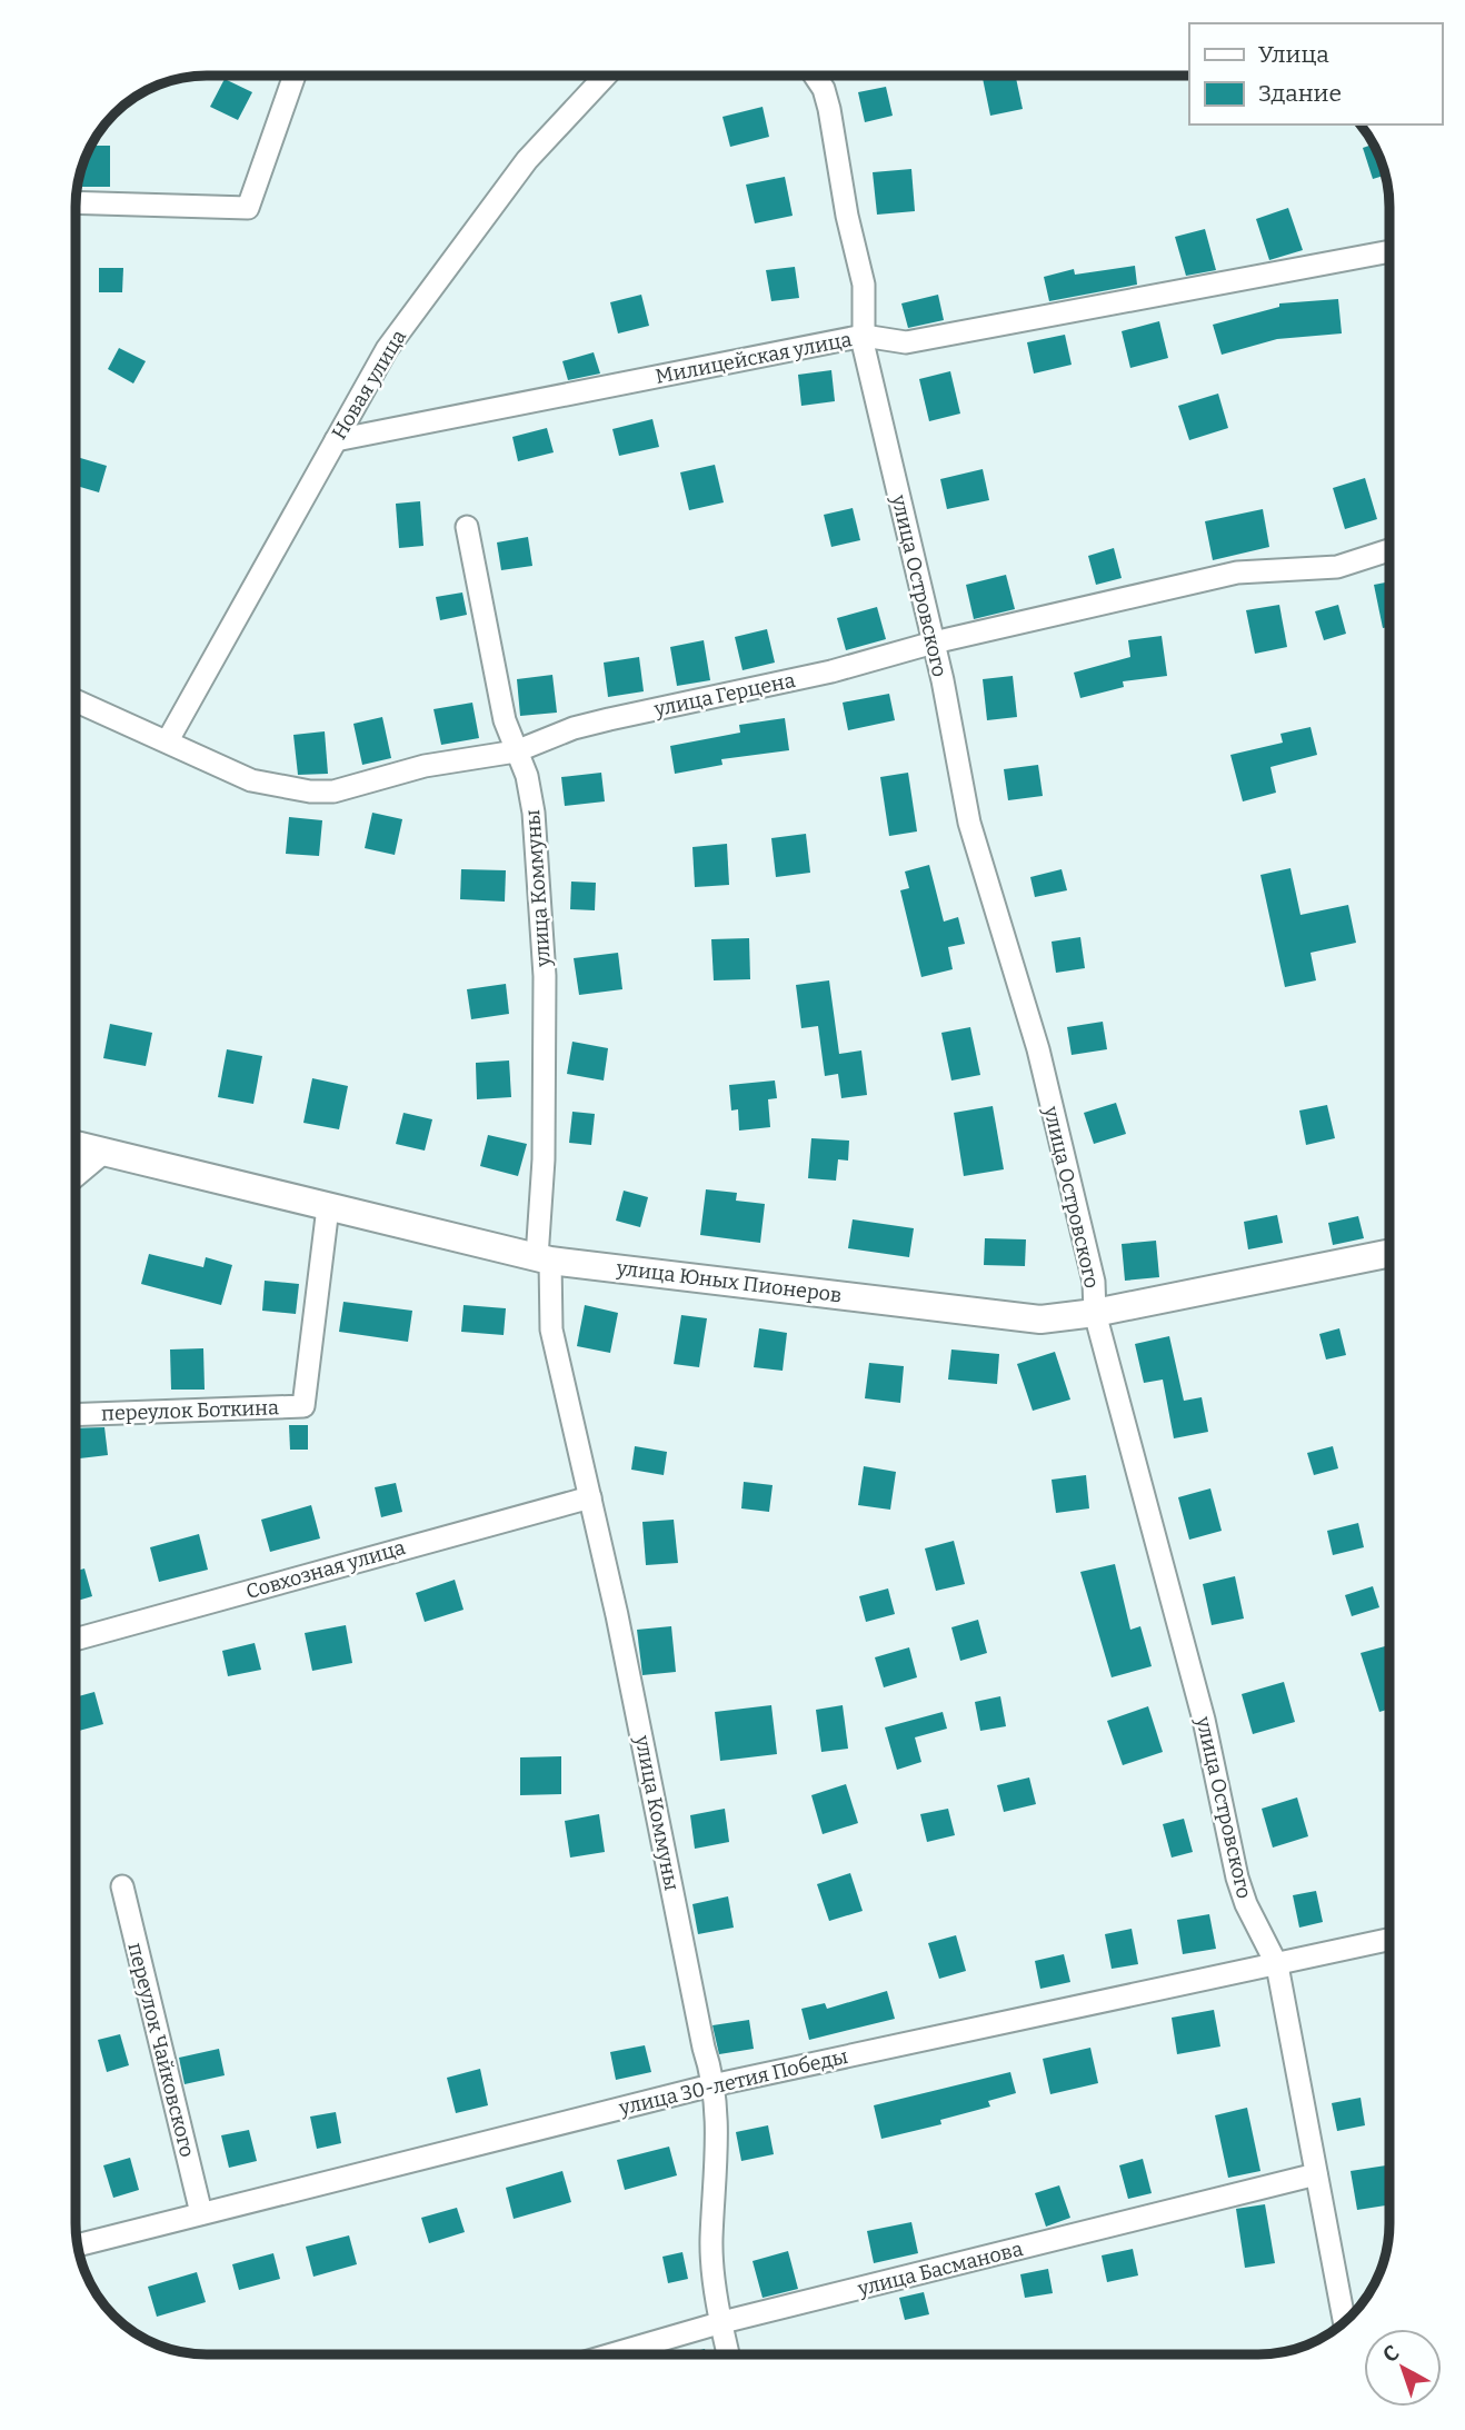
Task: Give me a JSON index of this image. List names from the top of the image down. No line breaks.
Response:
{"streets":{"main road":["улица Юных Пионеров"],"street":["Милицейская улица","Новая улица","улица Островского","улица Герцена","улица Коммуны","переулок Боткина","Совхозная улица","переулок Чайковского","улица 30-летия Победы","улица Басманова"]},"crossings":[["Милицейская улица","Новая улица"],["Милицейская улица","улица Островского"],["Новая улица","улица Герцена"],["улица Островского","улица Герцена"],["улица Островского","улица Юных Пионеров"],["улица Островского","улица 30-летия Победы"],["улица Островского","улица Басманова"],["улица Герцена","улица Коммуны"],["улица Коммуны","улица Юных Пионеров"],["улица Коммуны","Совхозная улица"],["улица Коммуны","улица 30-летия Победы"],["улица Коммуны","улица Басманова"],["улица Юных Пионеров","переулок Боткина"],["переулок Чайковского","улица 30-летия Победы"]],"legend":["Улица","Здание"],"north":"top left"}
